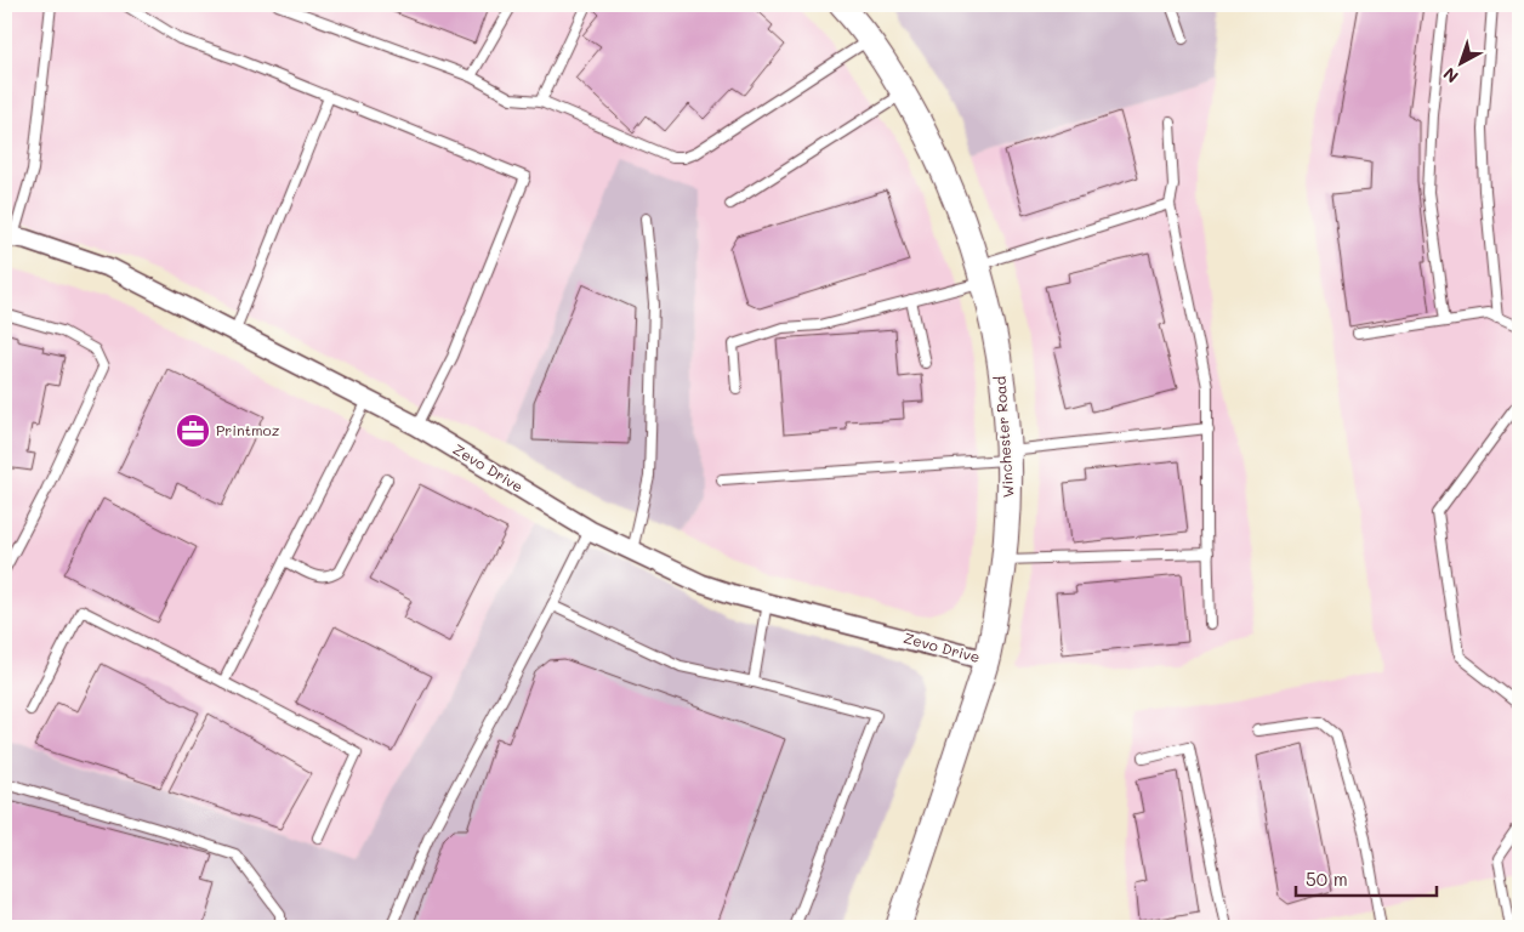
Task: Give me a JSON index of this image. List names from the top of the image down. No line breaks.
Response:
{"streets":{"street":["Winchester Road","Zevo Drive"]},"crossings":[["Winchester Road","Zevo Drive"]],"places":{"office":["Printmoz"]},"scale_bar":"50 m","north":"bottom left"}
